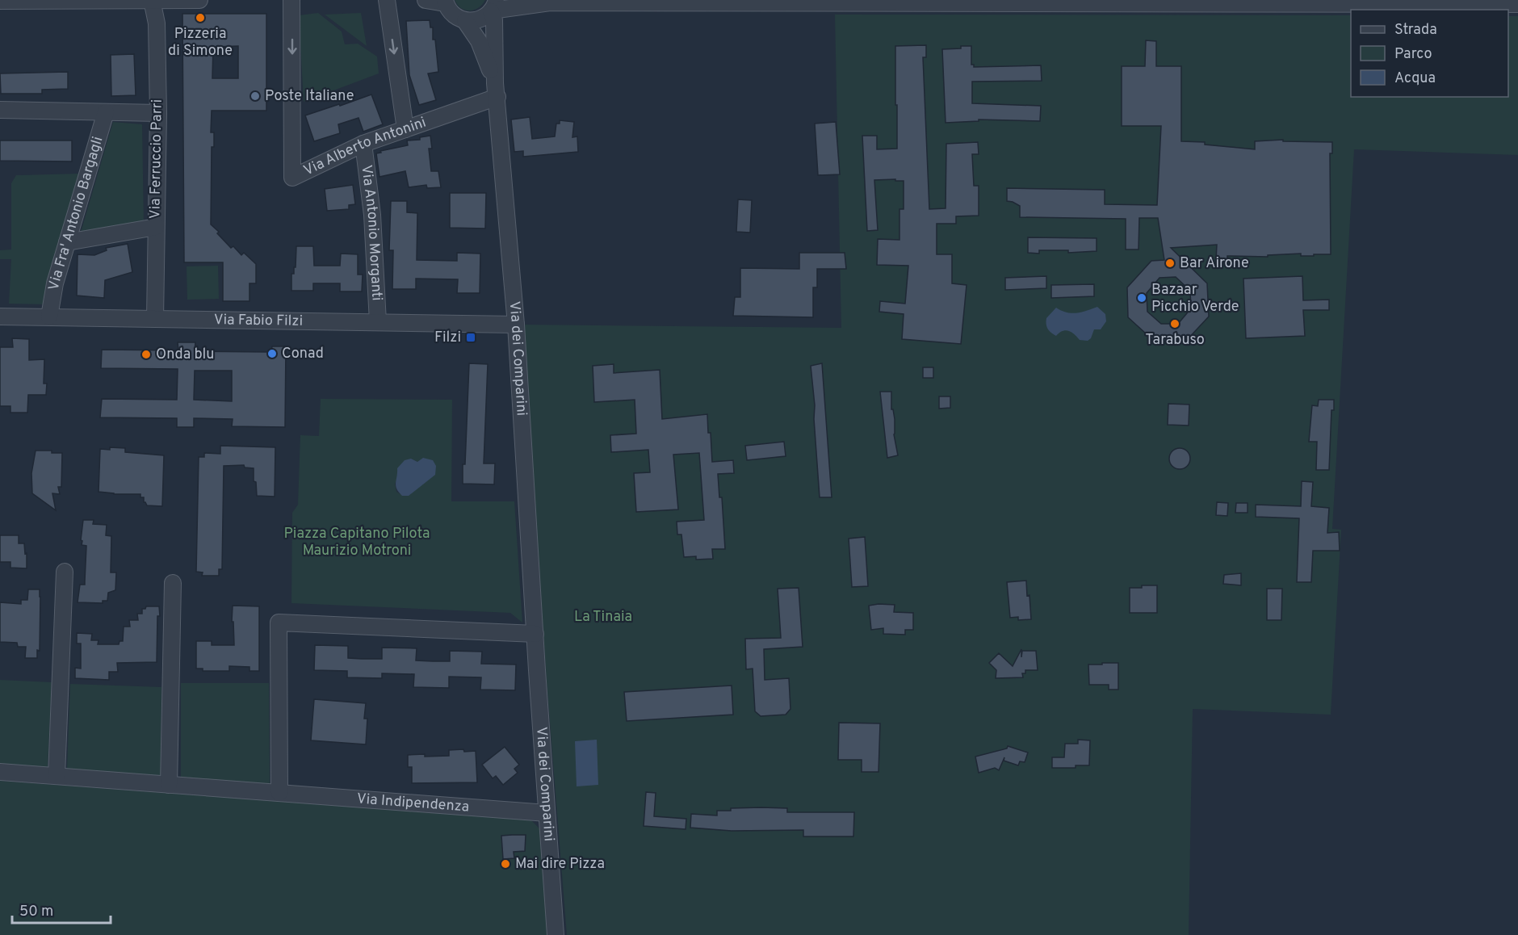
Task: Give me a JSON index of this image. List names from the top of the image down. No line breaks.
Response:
{"streets":{"street":["Via Alberto Antonini","Via Ferruccio Parri","Via Fra' Antonio Bargagli","Via Antonio Morganti","Via Fabio Filzi","Via dei Comparini","Via Indipendenza"]},"crossings":[["Via Alberto Antonini","Via Antonio Morganti"],["Via Alberto Antonini","Via dei Comparini"],["Via Ferruccio Parri","Via Fabio Filzi"],["Via Fra' Antonio Bargagli","Via Fabio Filzi"],["Via Antonio Morganti","Via Fabio Filzi"],["Via Fabio Filzi","Via dei Comparini"],["Via dei Comparini","Via Indipendenza"]],"parks":["Piazza Capitano Pilota Maurizio Motroni","La Tinaia"],"places":{"other":["Pizzeria di Simone","Poste Italiane","Bar Airone","Bazaar Picchio Verde","Tarabuso","Conad","Onda blu","Mai dire Pizza"],"transit":["Filzi"]},"legend":["Strada","Parco","Acqua"],"scale_bar":"50 m"}
